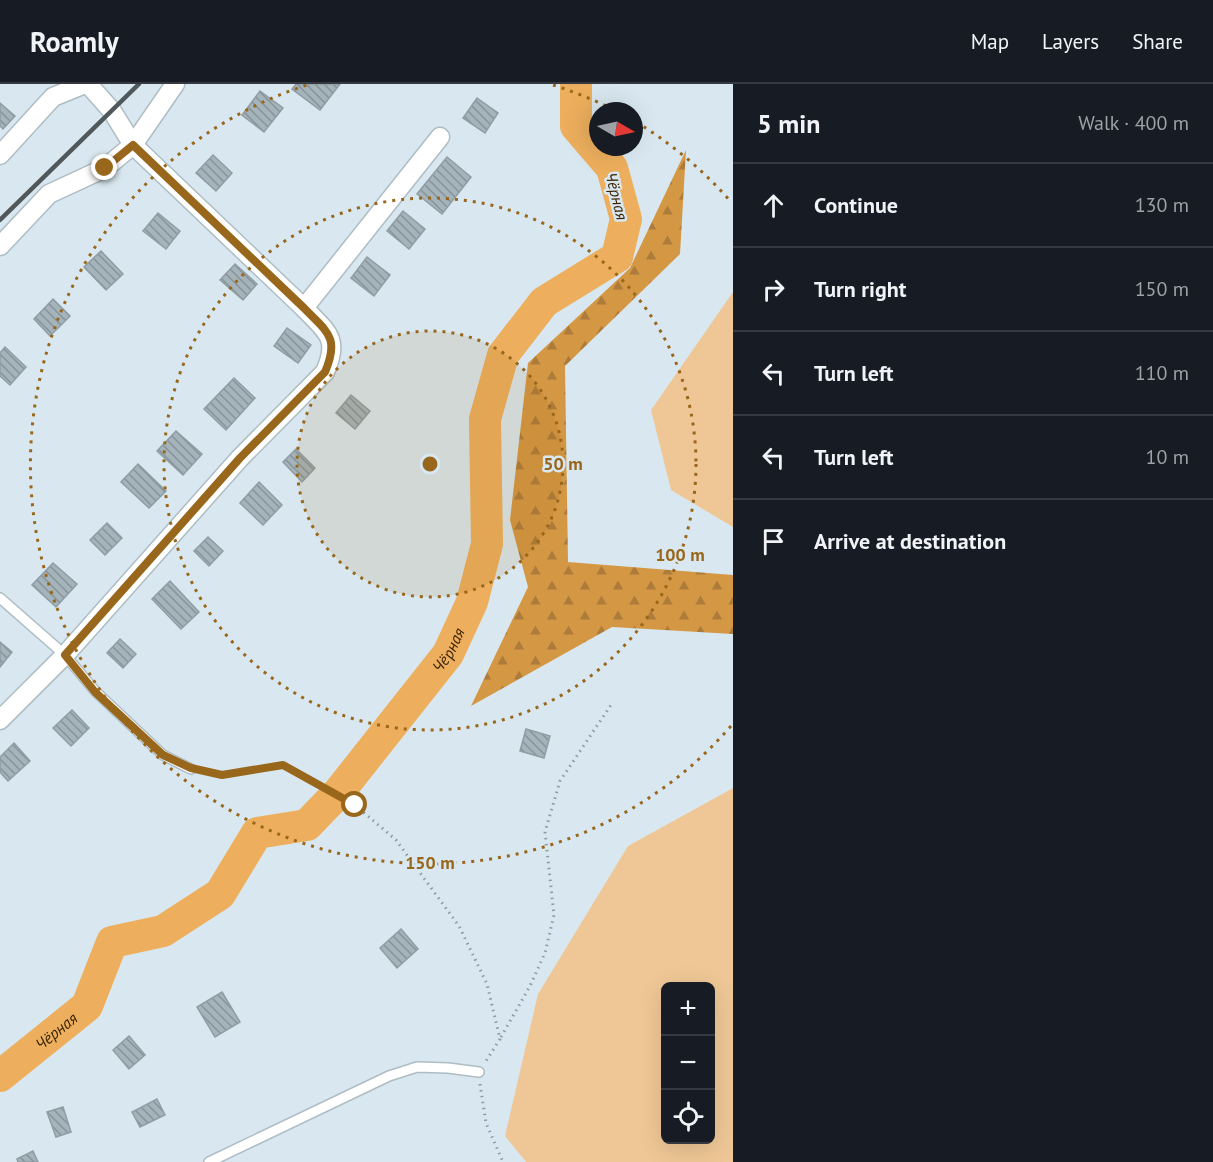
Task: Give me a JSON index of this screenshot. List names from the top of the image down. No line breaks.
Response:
{"water":["Чёрная"],"north":"right","page":{"header":"Roamly","nav":["Map","Layers","Share"],"heading":["5 min","Walk · 400 m"],"list":[["Continue","130 m"],["Turn right","150 m"],["Turn left","110 m"],["Turn left","10 m"],"Arrive at destination"],"map_buttons":["+","−"]},"rings":["50 m","100 m","150 m"]}
